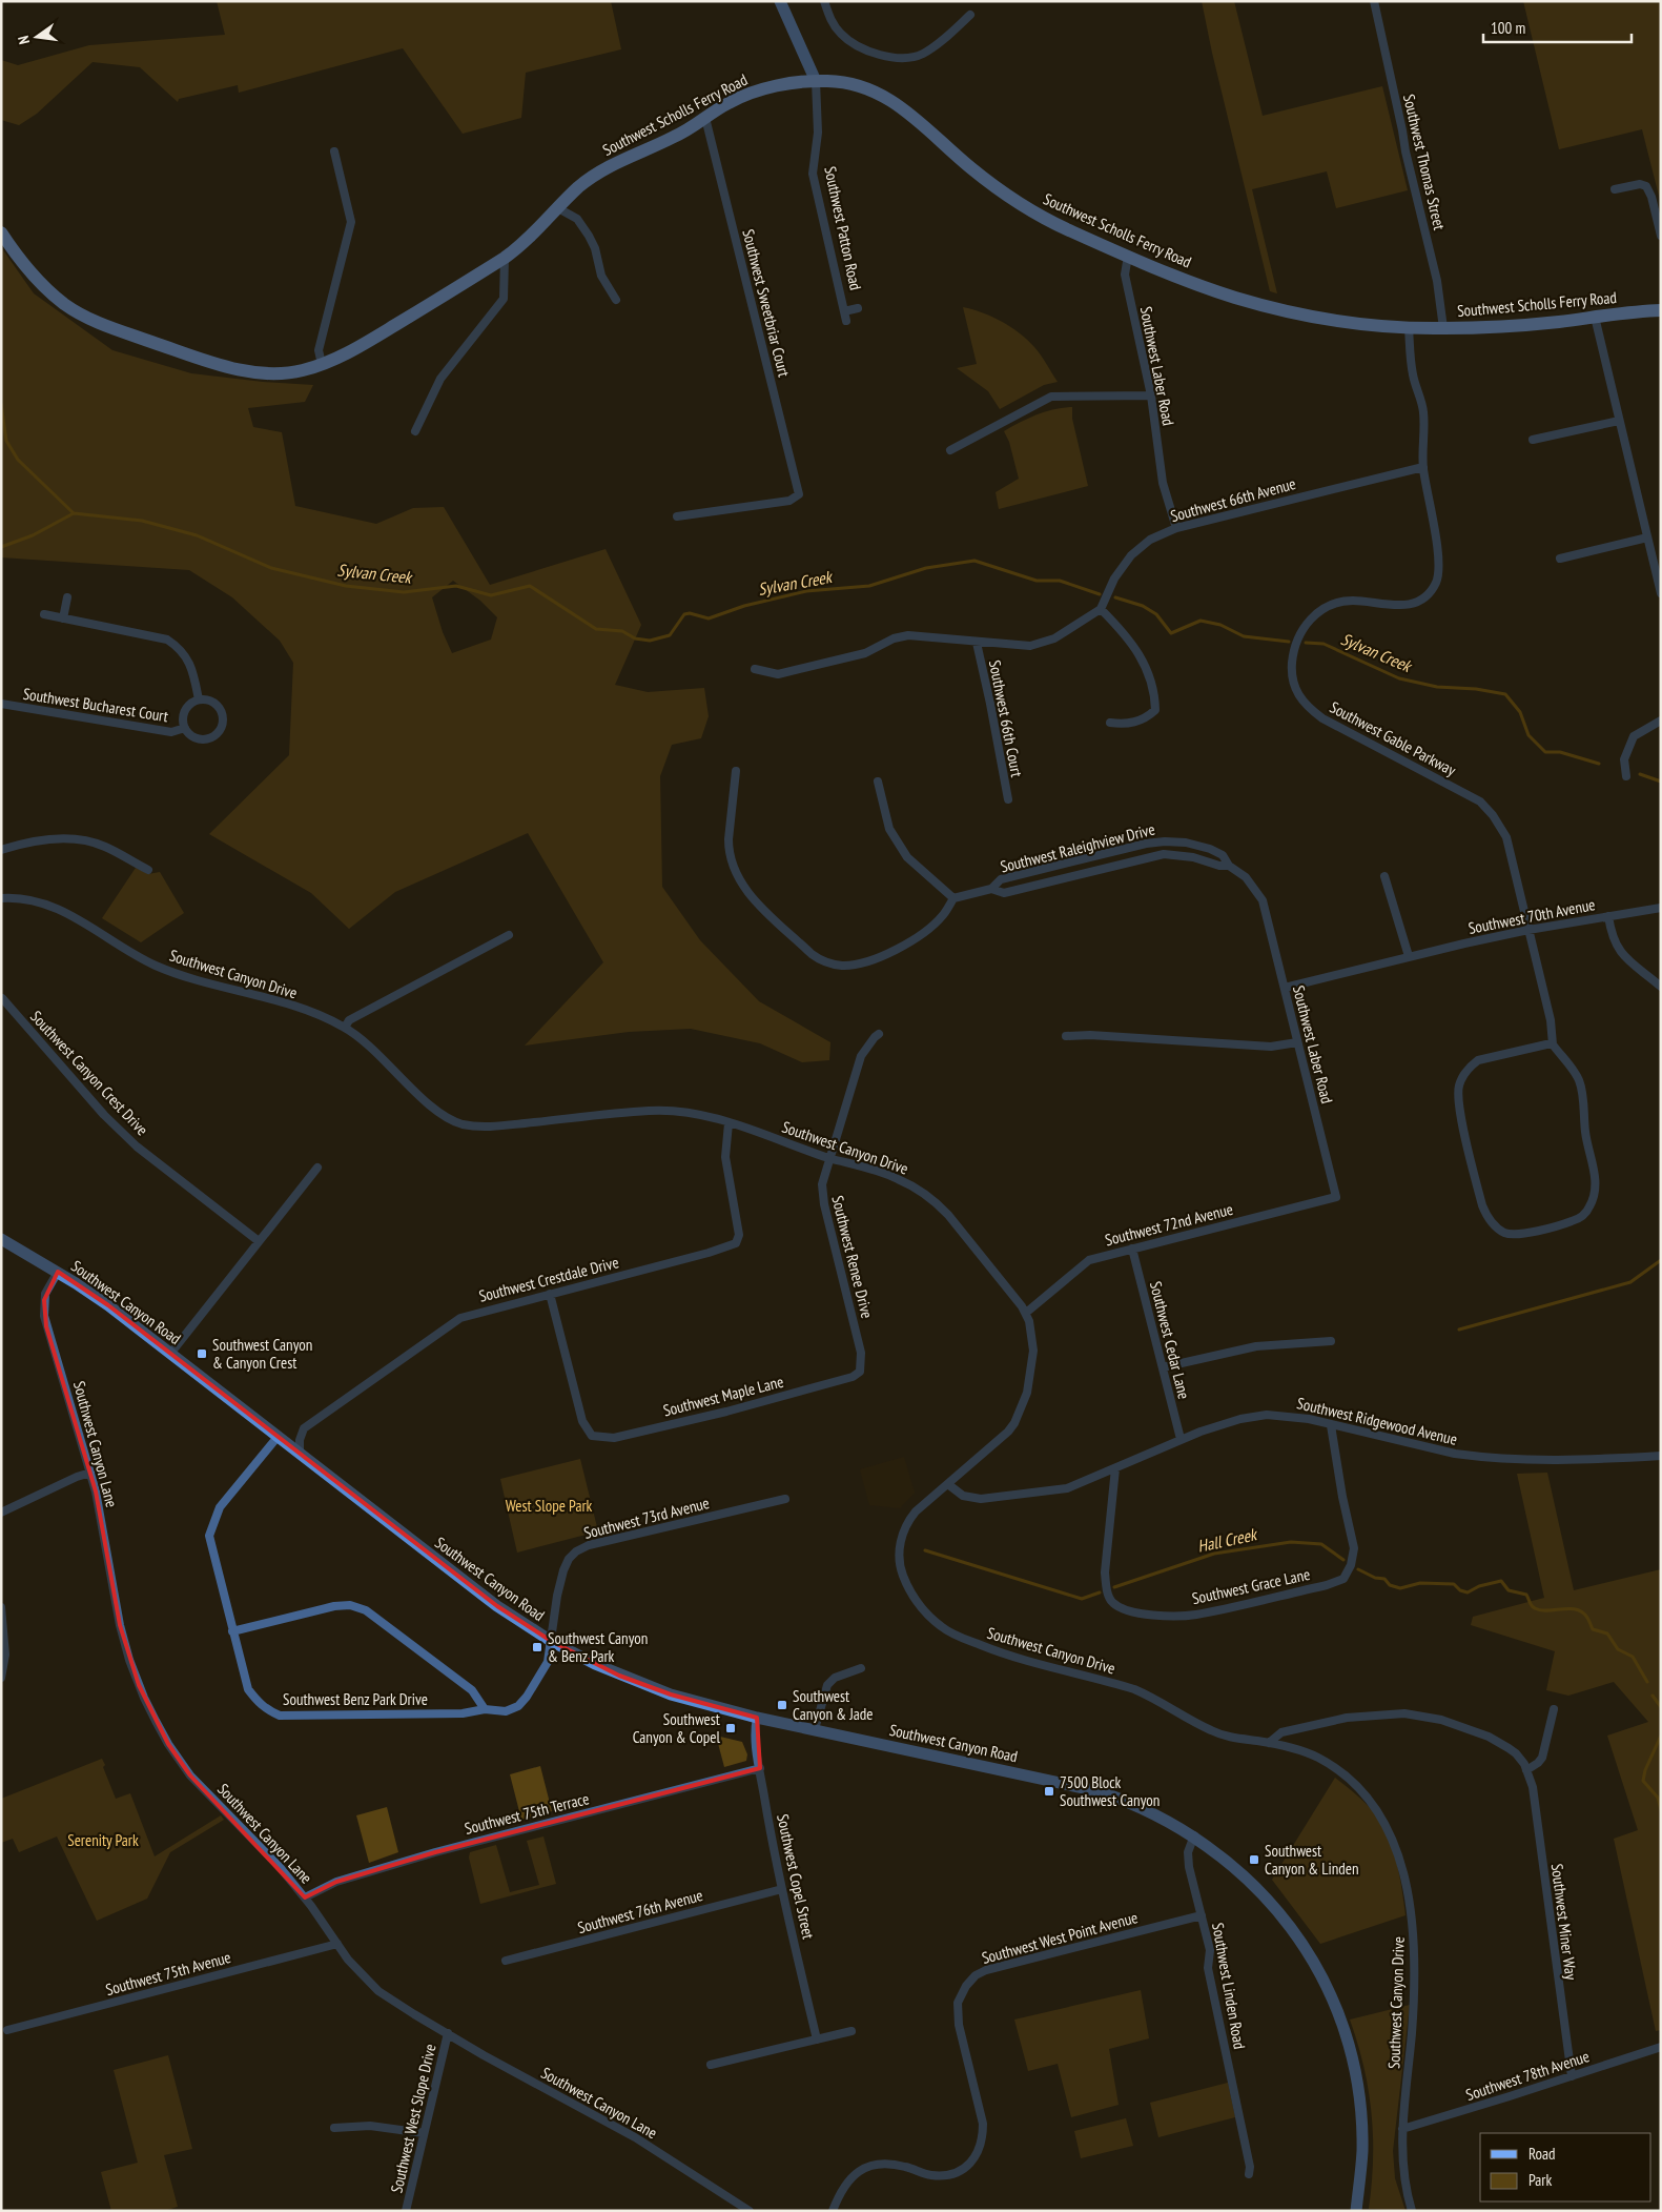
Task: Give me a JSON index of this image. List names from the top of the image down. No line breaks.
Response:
{"streets":{"main road":["Southwest Scholls Ferry Road","Southwest Patton Road","Southwest Canyon Road"],"street":["Southwest Thomas Street","Southwest Sweetbriar Court","Southwest Laber Road","Southwest 66th Avenue","Southwest Bucharest Court","Southwest 66th Court","Southwest Gable Parkway","Southwest Raleighview Drive","Southwest 70th Avenue","Southwest Canyon Drive","Southwest Canyon Crest Drive","Southwest 72nd Avenue","Southwest Renee Drive","Southwest Crestdale Drive","Southwest Cedar Lane","Southwest Maple Lane","Southwest Ridgewood Avenue","Southwest Canyon Lane","Southwest 73rd Avenue","Southwest Grace Lane","Southwest Benz Park Drive","Southwest 75th Terrace","Southwest Copel Street","Southwest 76th Avenue","Southwest Miner Way","Southwest West Point Avenue","Southwest 75th Avenue","Southwest Linden Road","Southwest 78th Avenue","Southwest West Slope Drive"]},"crossings":[["Southwest Scholls Ferry Road","Southwest Thomas Street"],["Southwest Scholls Ferry Road","Southwest Patton Road"],["Southwest Scholls Ferry Road","Southwest Sweetbriar Court"],["Southwest Scholls Ferry Road","Southwest Laber Road"],["Southwest Scholls Ferry Road","Southwest Gable Parkway"],["Southwest Laber Road","Southwest 66th Avenue"],["Southwest Laber Road","Southwest Raleighview Drive"],["Southwest Laber Road","Southwest 70th Avenue"],["Southwest Laber Road","Southwest 72nd Avenue"],["Southwest 66th Avenue","Southwest Gable Parkway"],["Southwest Gable Parkway","Southwest 70th Avenue"],["Southwest Canyon Drive","Southwest 72nd Avenue"],["Southwest Canyon Drive","Southwest Renee Drive"],["Southwest Canyon Drive","Southwest Crestdale Drive"],["Southwest Canyon Drive","Southwest Ridgewood Avenue"],["Southwest Canyon Drive","Southwest Miner Way"],["Southwest Canyon Drive","Southwest 78th Avenue"],["Southwest 72nd Avenue","Southwest Cedar Lane"],["Southwest Renee Drive","Southwest Maple Lane"],["Southwest Crestdale Drive","Southwest Canyon Road"],["Southwest Crestdale Drive","Southwest Maple Lane"],["Southwest Canyon Road","Southwest Canyon Lane"],["Southwest Canyon Road","Southwest 73rd Avenue"],["Southwest Canyon Road","Southwest Benz Park Drive"],["Southwest Canyon Road","Southwest Copel Street"],["Southwest Canyon Road","Southwest Linden Road"],["Southwest Cedar Lane","Southwest Ridgewood Avenue"],["Southwest Ridgewood Avenue","Southwest Grace Lane"],["Southwest Canyon Lane","Southwest 75th Terrace"],["Southwest Canyon Lane","Southwest 75th Avenue"],["Southwest Canyon Lane","Southwest West Slope Drive"],["Southwest 73rd Avenue","Southwest Benz Park Drive"],["Southwest 75th Terrace","Southwest Copel Street"],["Southwest Copel Street","Southwest 76th Avenue"],["Southwest Miner Way","Southwest 78th Avenue"],["Southwest West Point Avenue","Southwest Linden Road"]],"water":["Sylvan Creek","Hall Creek"],"parks":["West Slope Park","Serenity Park"],"places":{"transit":["Southwest Canyon & Canyon Crest","Southwest Canyon & Benz Park","Southwest Canyon & Jade","Southwest Canyon & Copel","7500 Block Southwest Canyon","Southwest Canyon & Linden"]},"legend":["Road","Park"],"scale_bar":"100 m","north":"left"}
